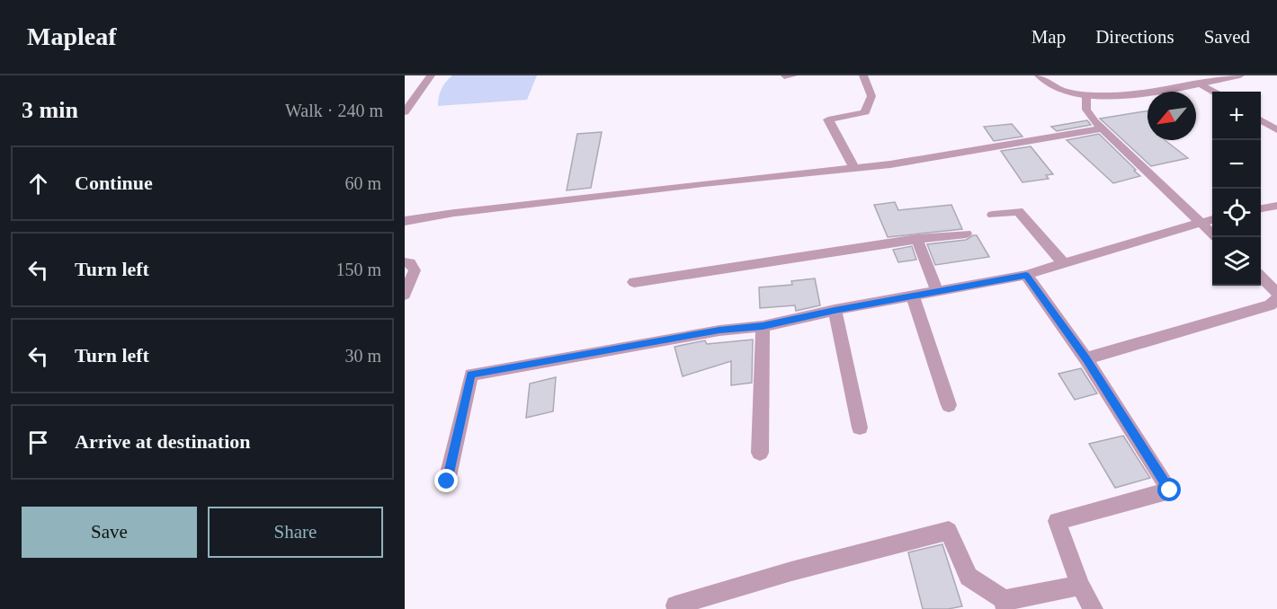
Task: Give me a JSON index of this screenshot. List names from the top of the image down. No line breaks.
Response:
{"north":"bottom left","page":{"header":"Mapleaf","nav":["Map","Directions","Saved"],"heading":["3 min","Walk · 240 m"],"map_buttons":["+","−"],"list":[["Continue","60 m"],["Turn left","150 m"],["Turn left","30 m"],"Arrive at destination"],"buttons":["Save","Share"]}}
